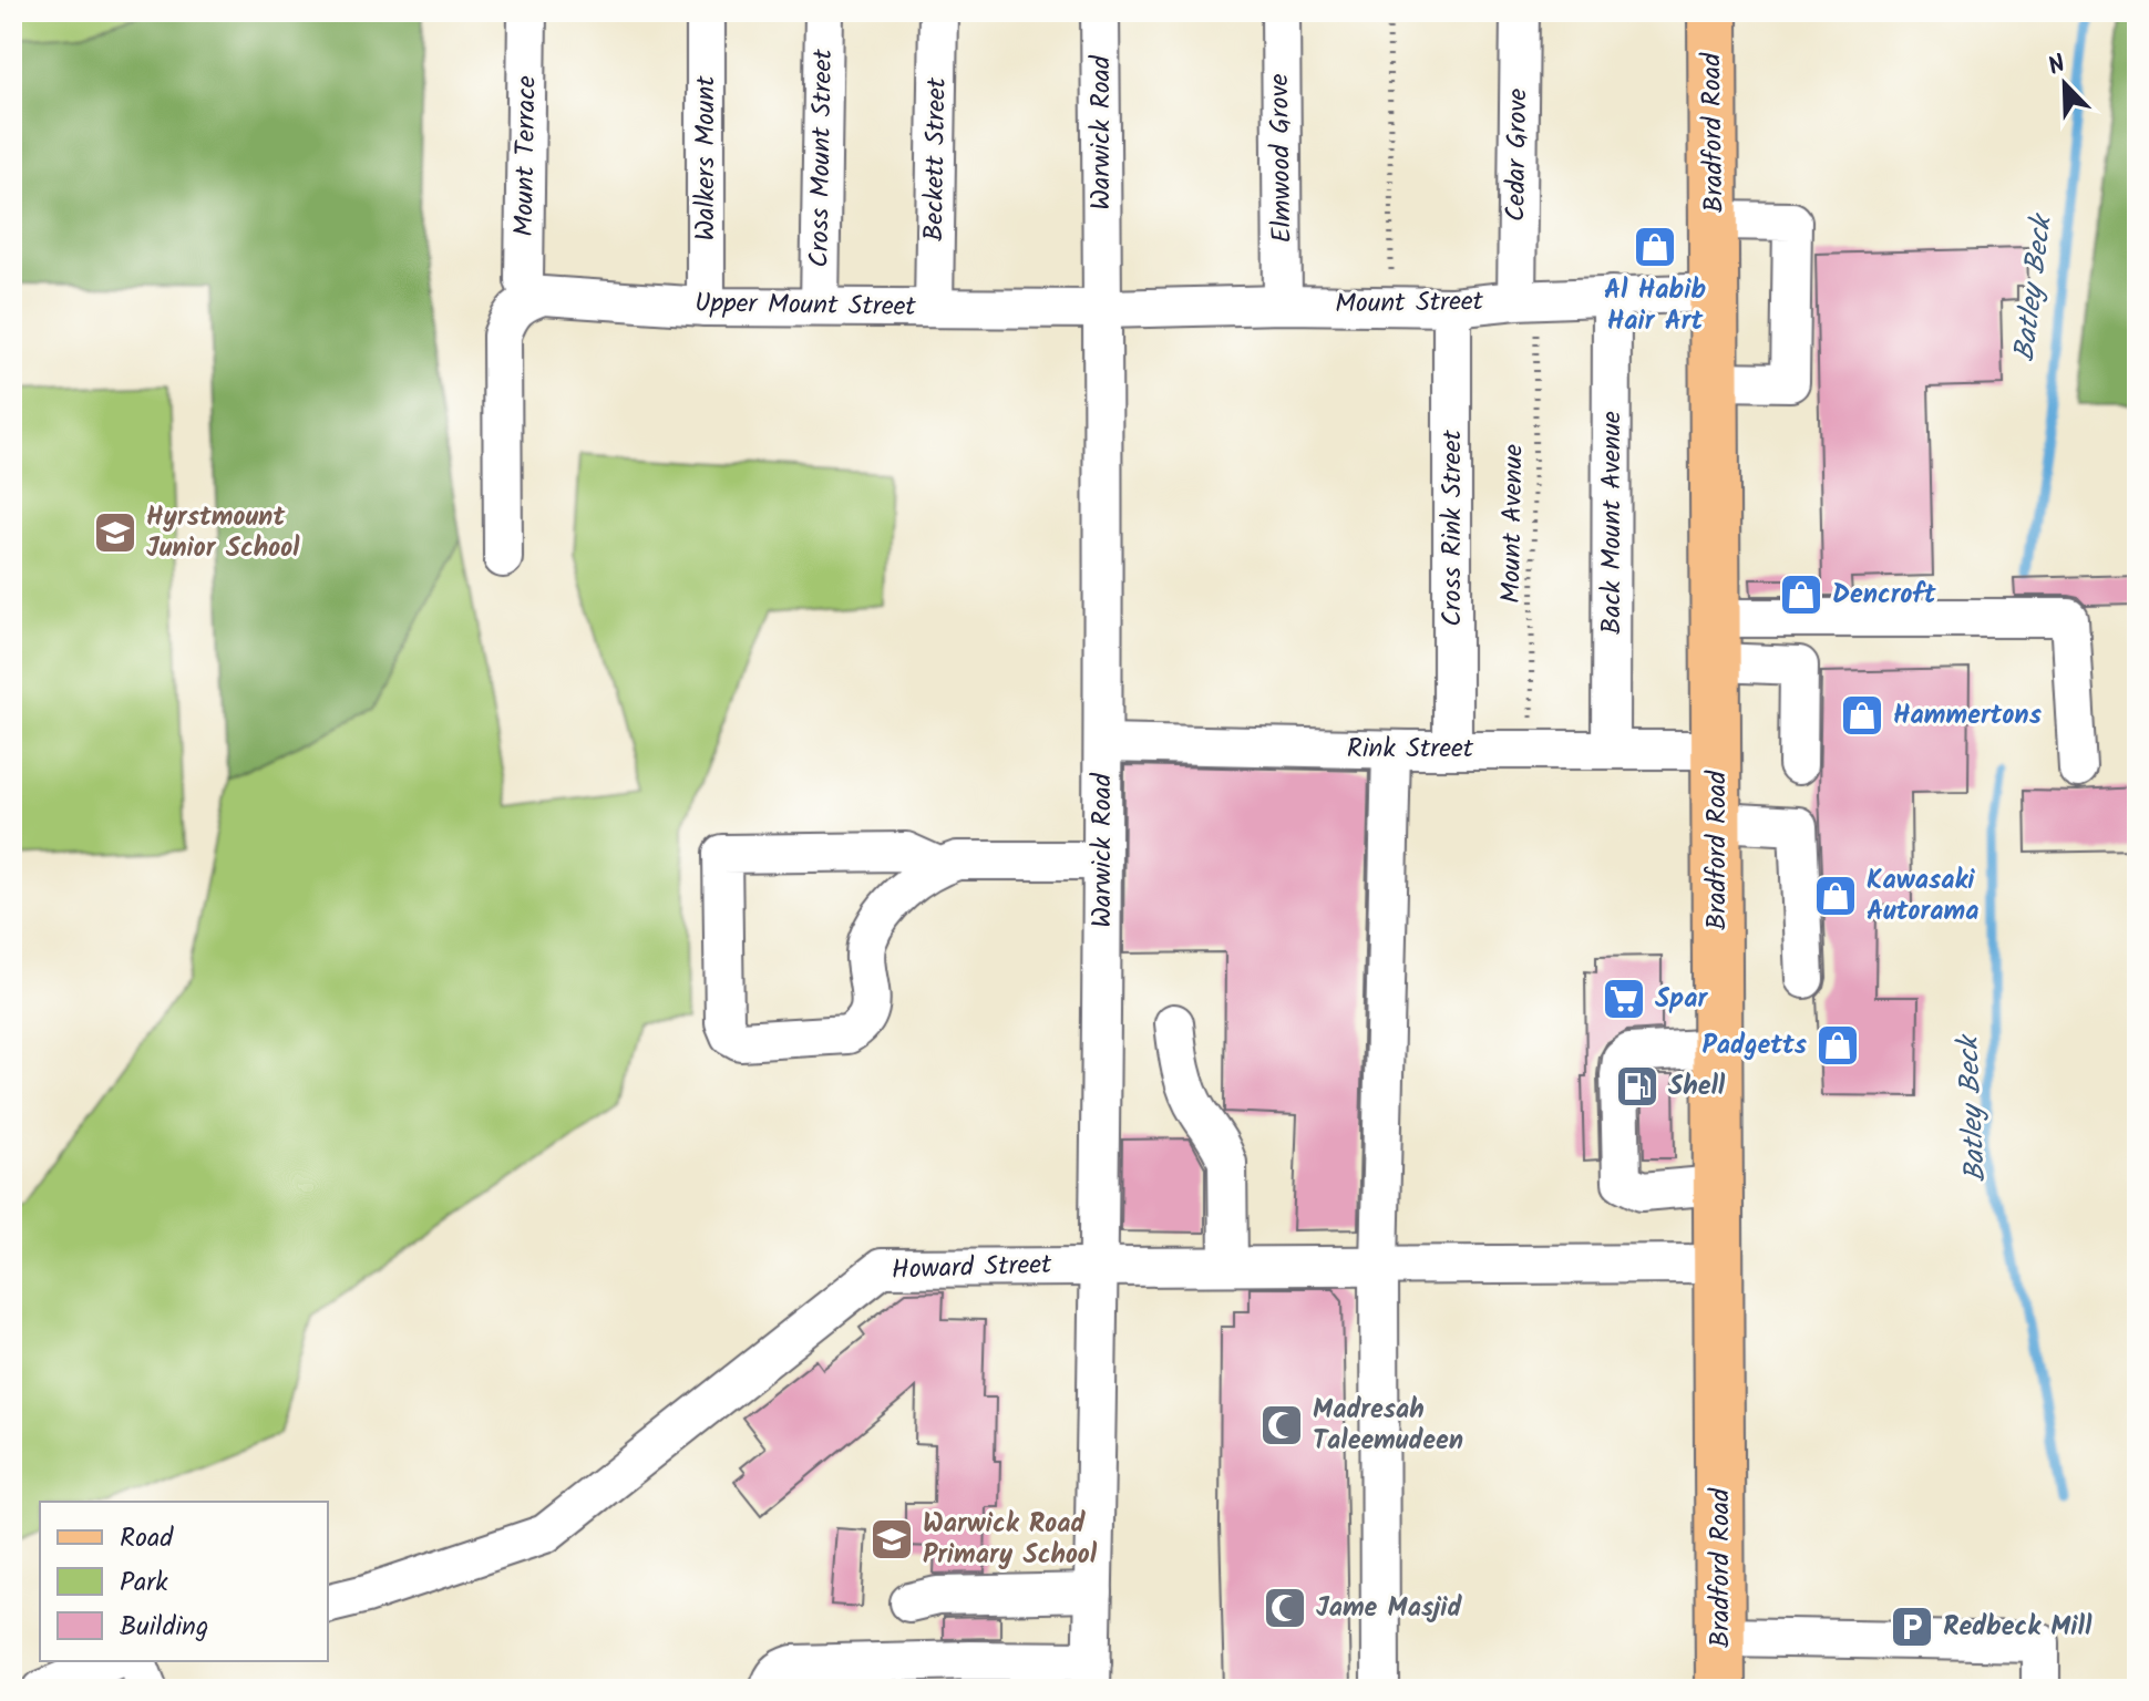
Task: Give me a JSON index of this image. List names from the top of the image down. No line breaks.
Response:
{"streets":{"main road":["Bradford Road"],"street":["Warwick Road","Cedar Grove","Mount Terrace","Walkers Mount","Cross Mount Street","Elmwood Grove","Beckett Street","Mount Street","Upper Mount Street","Back Mount Avenue","Cross Rink Street","Rink Street","Howard Street"],"path":["Mount Avenue"]},"crossings":[["Warwick Road","Mount Street"],["Warwick Road","Upper Mount Street"],["Warwick Road","Rink Street"],["Warwick Road","Howard Street"],["Bradford Road","Mount Street"],["Bradford Road","Rink Street"],["Bradford Road","Howard Street"],["Cedar Grove","Mount Street"],["Cedar Grove","Mount Avenue"],["Mount Terrace","Upper Mount Street"],["Walkers Mount","Upper Mount Street"],["Cross Mount Street","Upper Mount Street"],["Elmwood Grove","Mount Street"],["Beckett Street","Upper Mount Street"],["Mount Street","Upper Mount Street"],["Mount Street","Back Mount Avenue"],["Mount Street","Mount Avenue"],["Mount Street","Cross Rink Street"],["Back Mount Avenue","Rink Street"],["Mount Avenue","Rink Street"],["Cross Rink Street","Rink Street"]],"water":["Batley Beck"],"places":{"shop":["Al Habib Hair Art","Dencroft","Hammertons","Kawasaki Autorama","Padgetts"],"school or university":["Hyrstmount Junior School","Warwick Road Primary School"],"supermarket":["Spar"],"fuel station":["Shell"],"mosque":["Madresah Taleemudeen","Jame Masjid"],"parking":["Redbeck Mill"]},"legend":["Road","Park","Building"],"north":"top left"}
